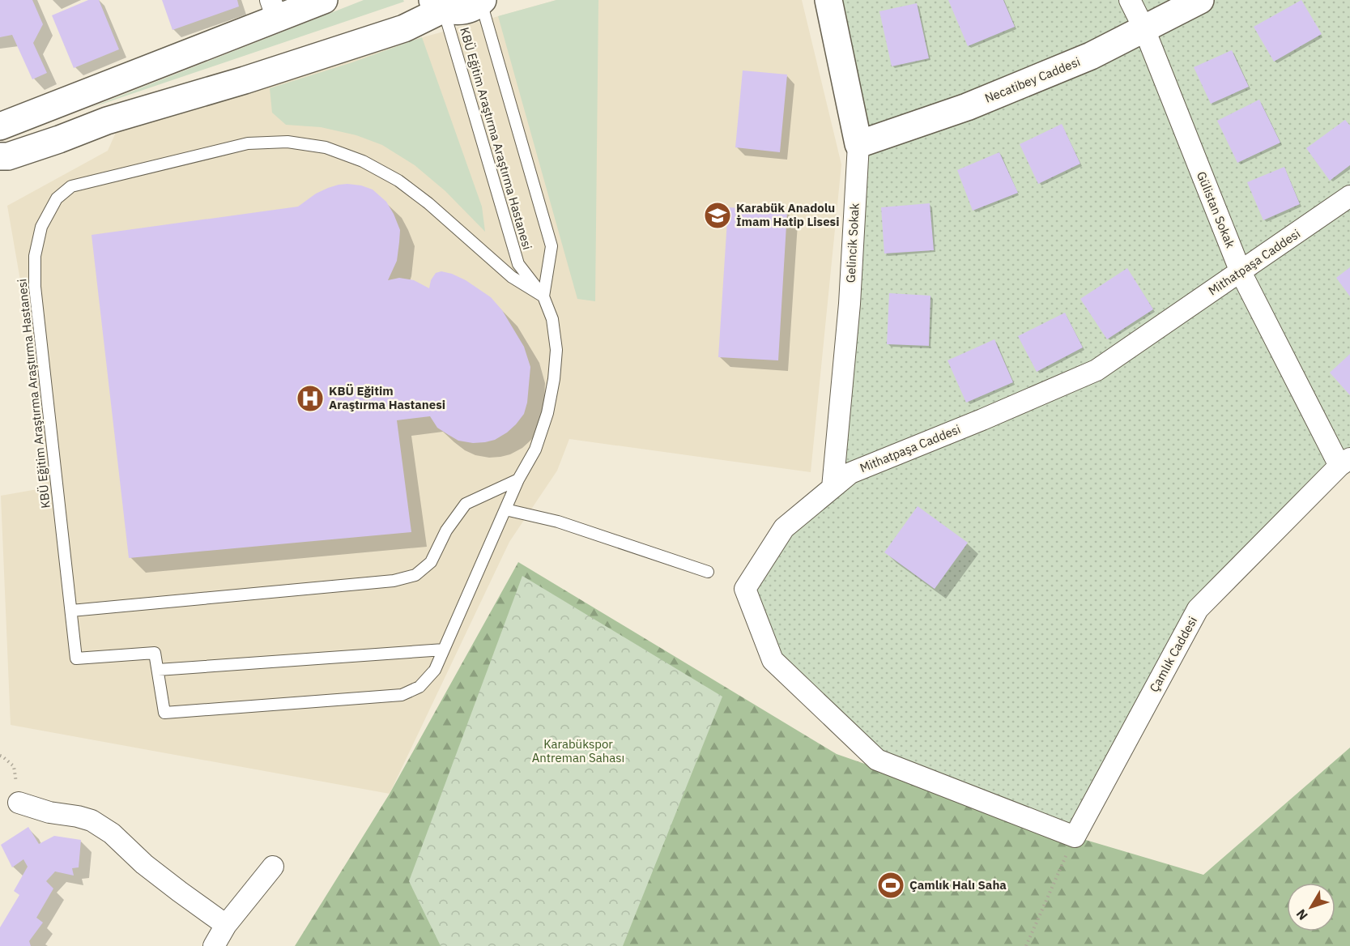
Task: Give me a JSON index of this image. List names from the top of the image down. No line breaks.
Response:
{"streets":{"street":["Necatibey Caddesi","Gülistan Sokak","Gelincik Sokak","Mithatpaşa Caddesi","Çamlık Caddesi"],"lane":["KBÜ Eğitim Araştırma Araştırma Hastanesi"]},"crossings":[["Necatibey Caddesi","Gülistan Sokak"],["Necatibey Caddesi","Gelincik Sokak"],["Gülistan Sokak","Mithatpaşa Caddesi"],["Gülistan Sokak","Çamlık Caddesi"],["Gelincik Sokak","Mithatpaşa Caddesi"],["Mithatpaşa Caddesi","Çamlık Caddesi"]],"parks":["Karabükspor Antreman Sahası"],"places":{"school or university":["Karabük Anadolu İmam Hatip Lisesi"],"hospital":["KBÜ Eğitim Araştırma Hastanesi"],"sports":["Çamlık Halı Saha"]},"north":"bottom left"}
